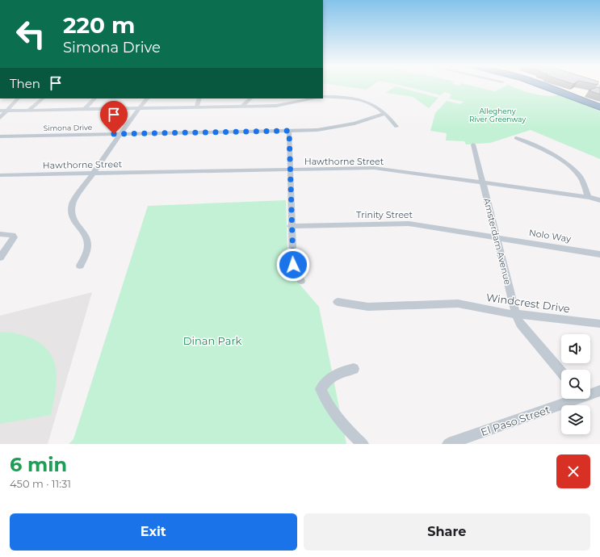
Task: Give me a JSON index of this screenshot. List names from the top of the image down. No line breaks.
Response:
{"streets":{"street":["Simona Drive","Hawthorne Street","Trinity Street","Nolo Way","Amsterdam Avenue","Windcrest Drive","El Paso Street"]},"crossings":[["Hawthorne Street","Amsterdam Avenue"],["Trinity Street","Nolo Way"],["Trinity Street","Amsterdam Avenue"],["Nolo Way","Amsterdam Avenue"],["Amsterdam Avenue","Windcrest Drive"]],"parks":["Allegheny River Greenway","Dinan Park"],"page":{"turn":["220 m","Simona Drive"],"then":"Then","heading":["6 min","450 m · 11:31"],"buttons":["Exit","Share"]}}
